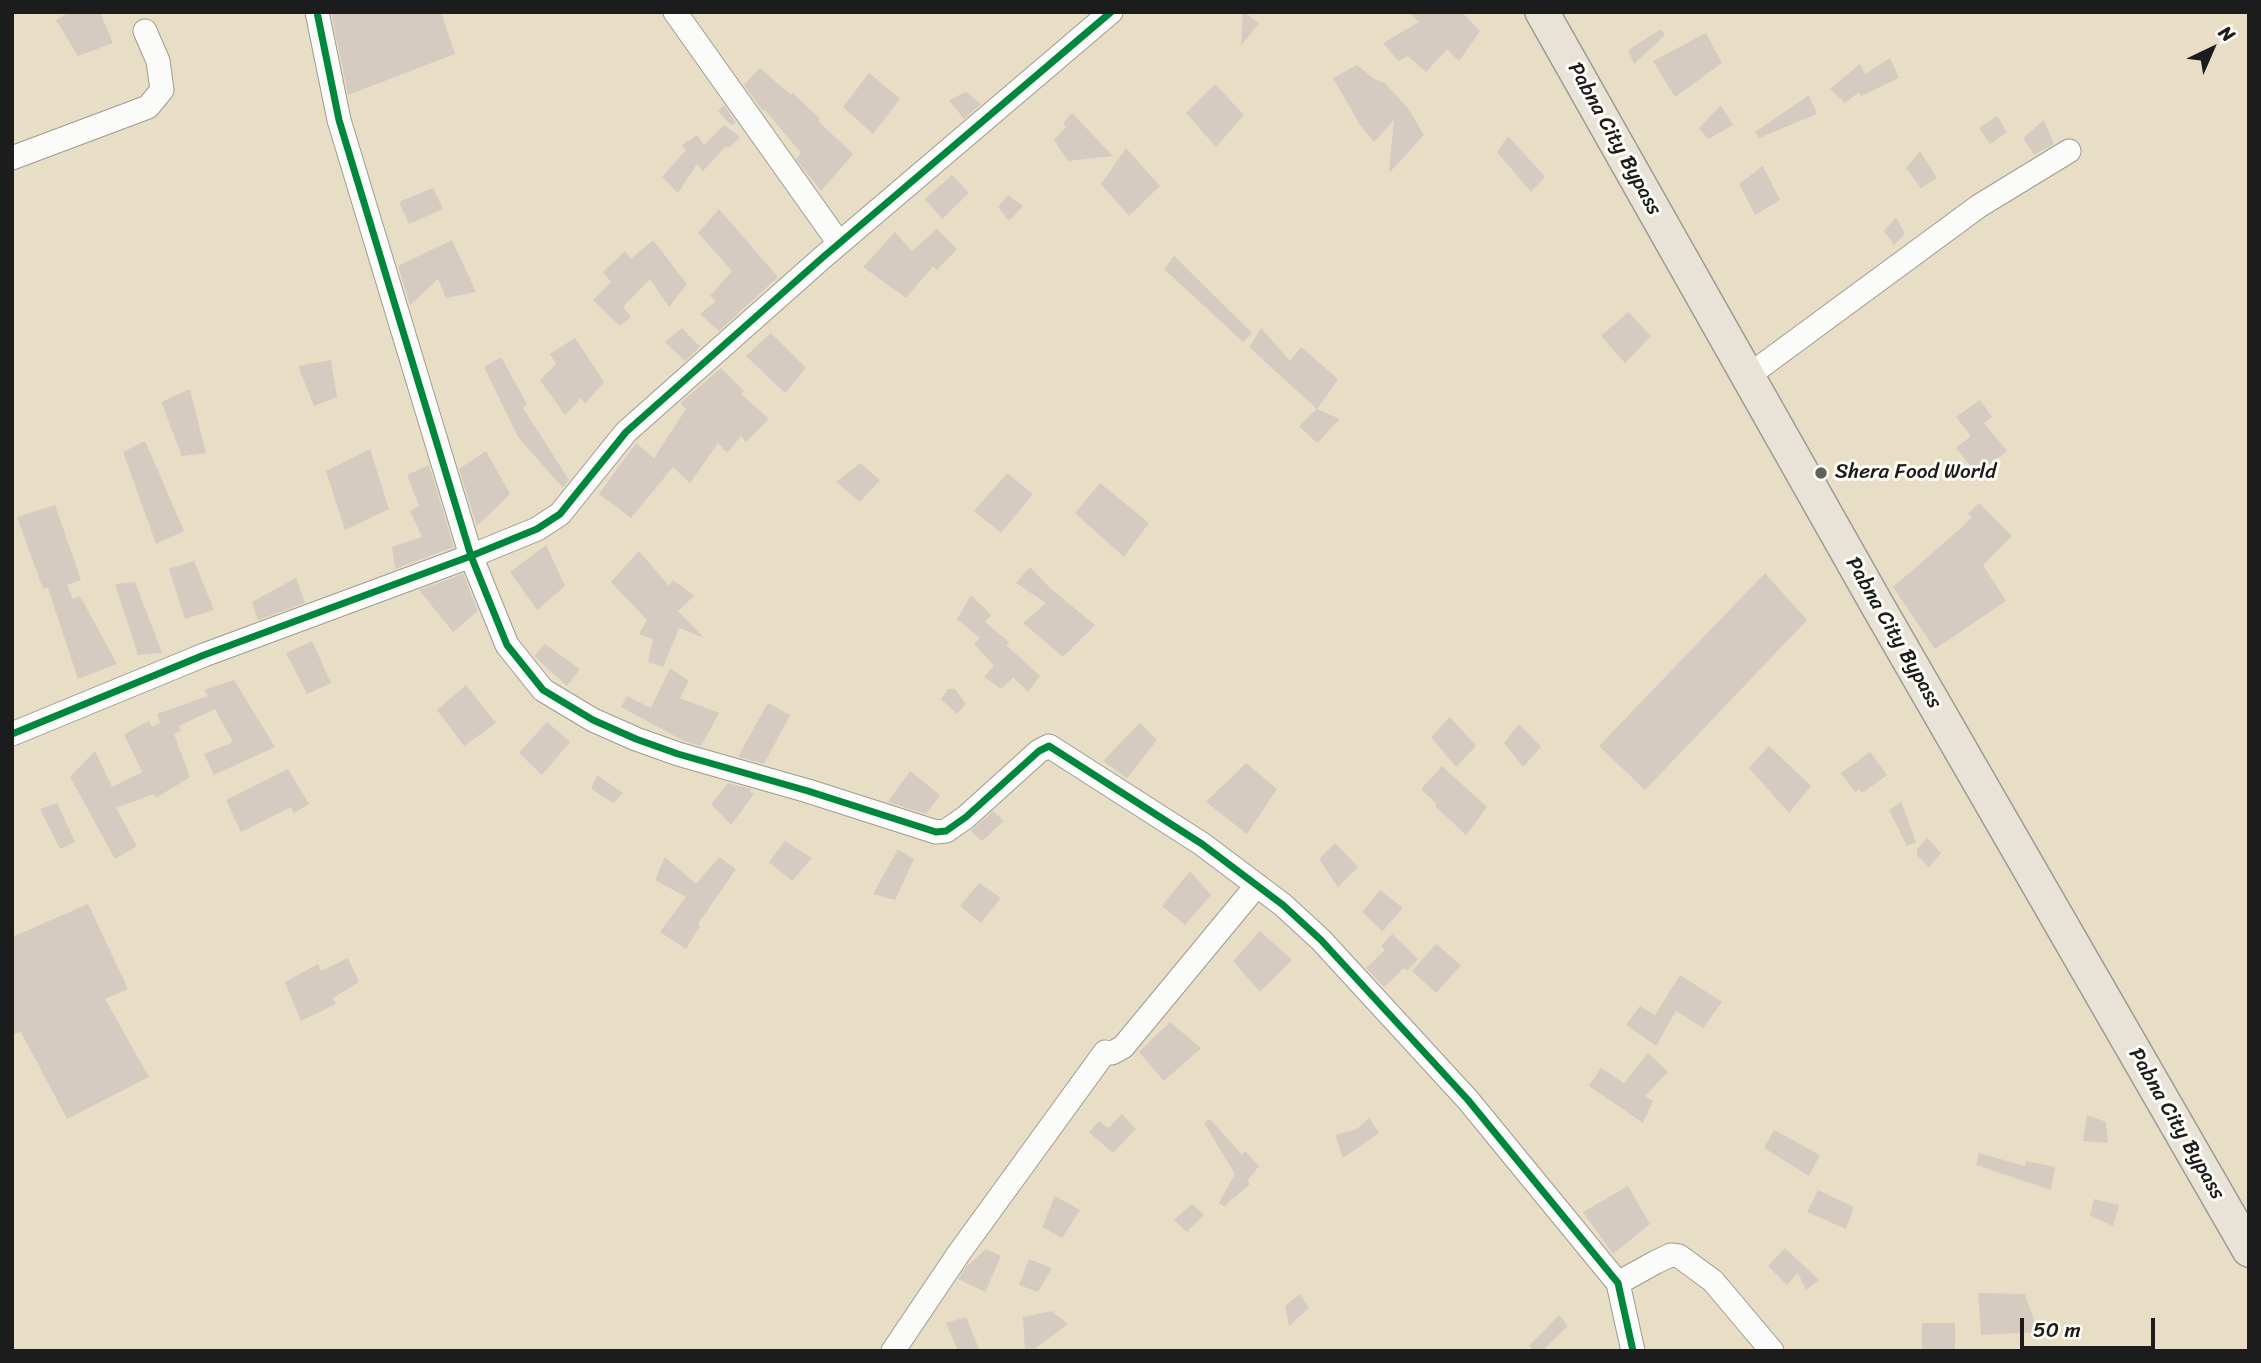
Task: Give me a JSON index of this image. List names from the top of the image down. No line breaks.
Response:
{"streets":{"highway":["Pabna City Bypass"]},"places":["Shera Food World"],"scale_bar":"50 m","north":"top right"}
